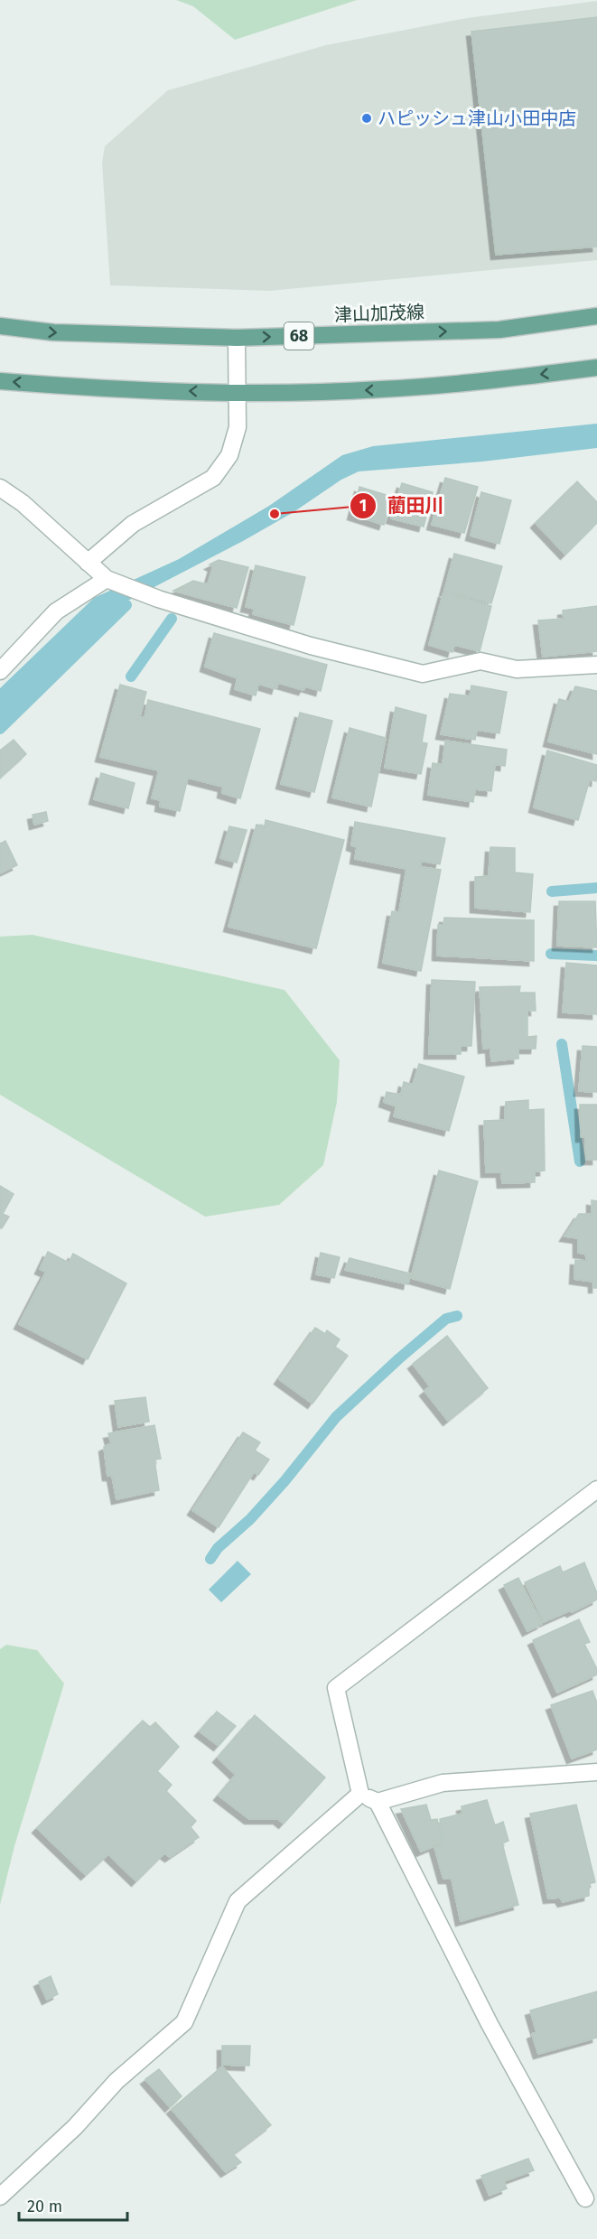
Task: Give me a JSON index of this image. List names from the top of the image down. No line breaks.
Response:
{"streets":{"main road":["津山加茂線","68"]},"places":["ハピッシュ津山小田中店","藺田川"],"scale_bar":"20 m"}
